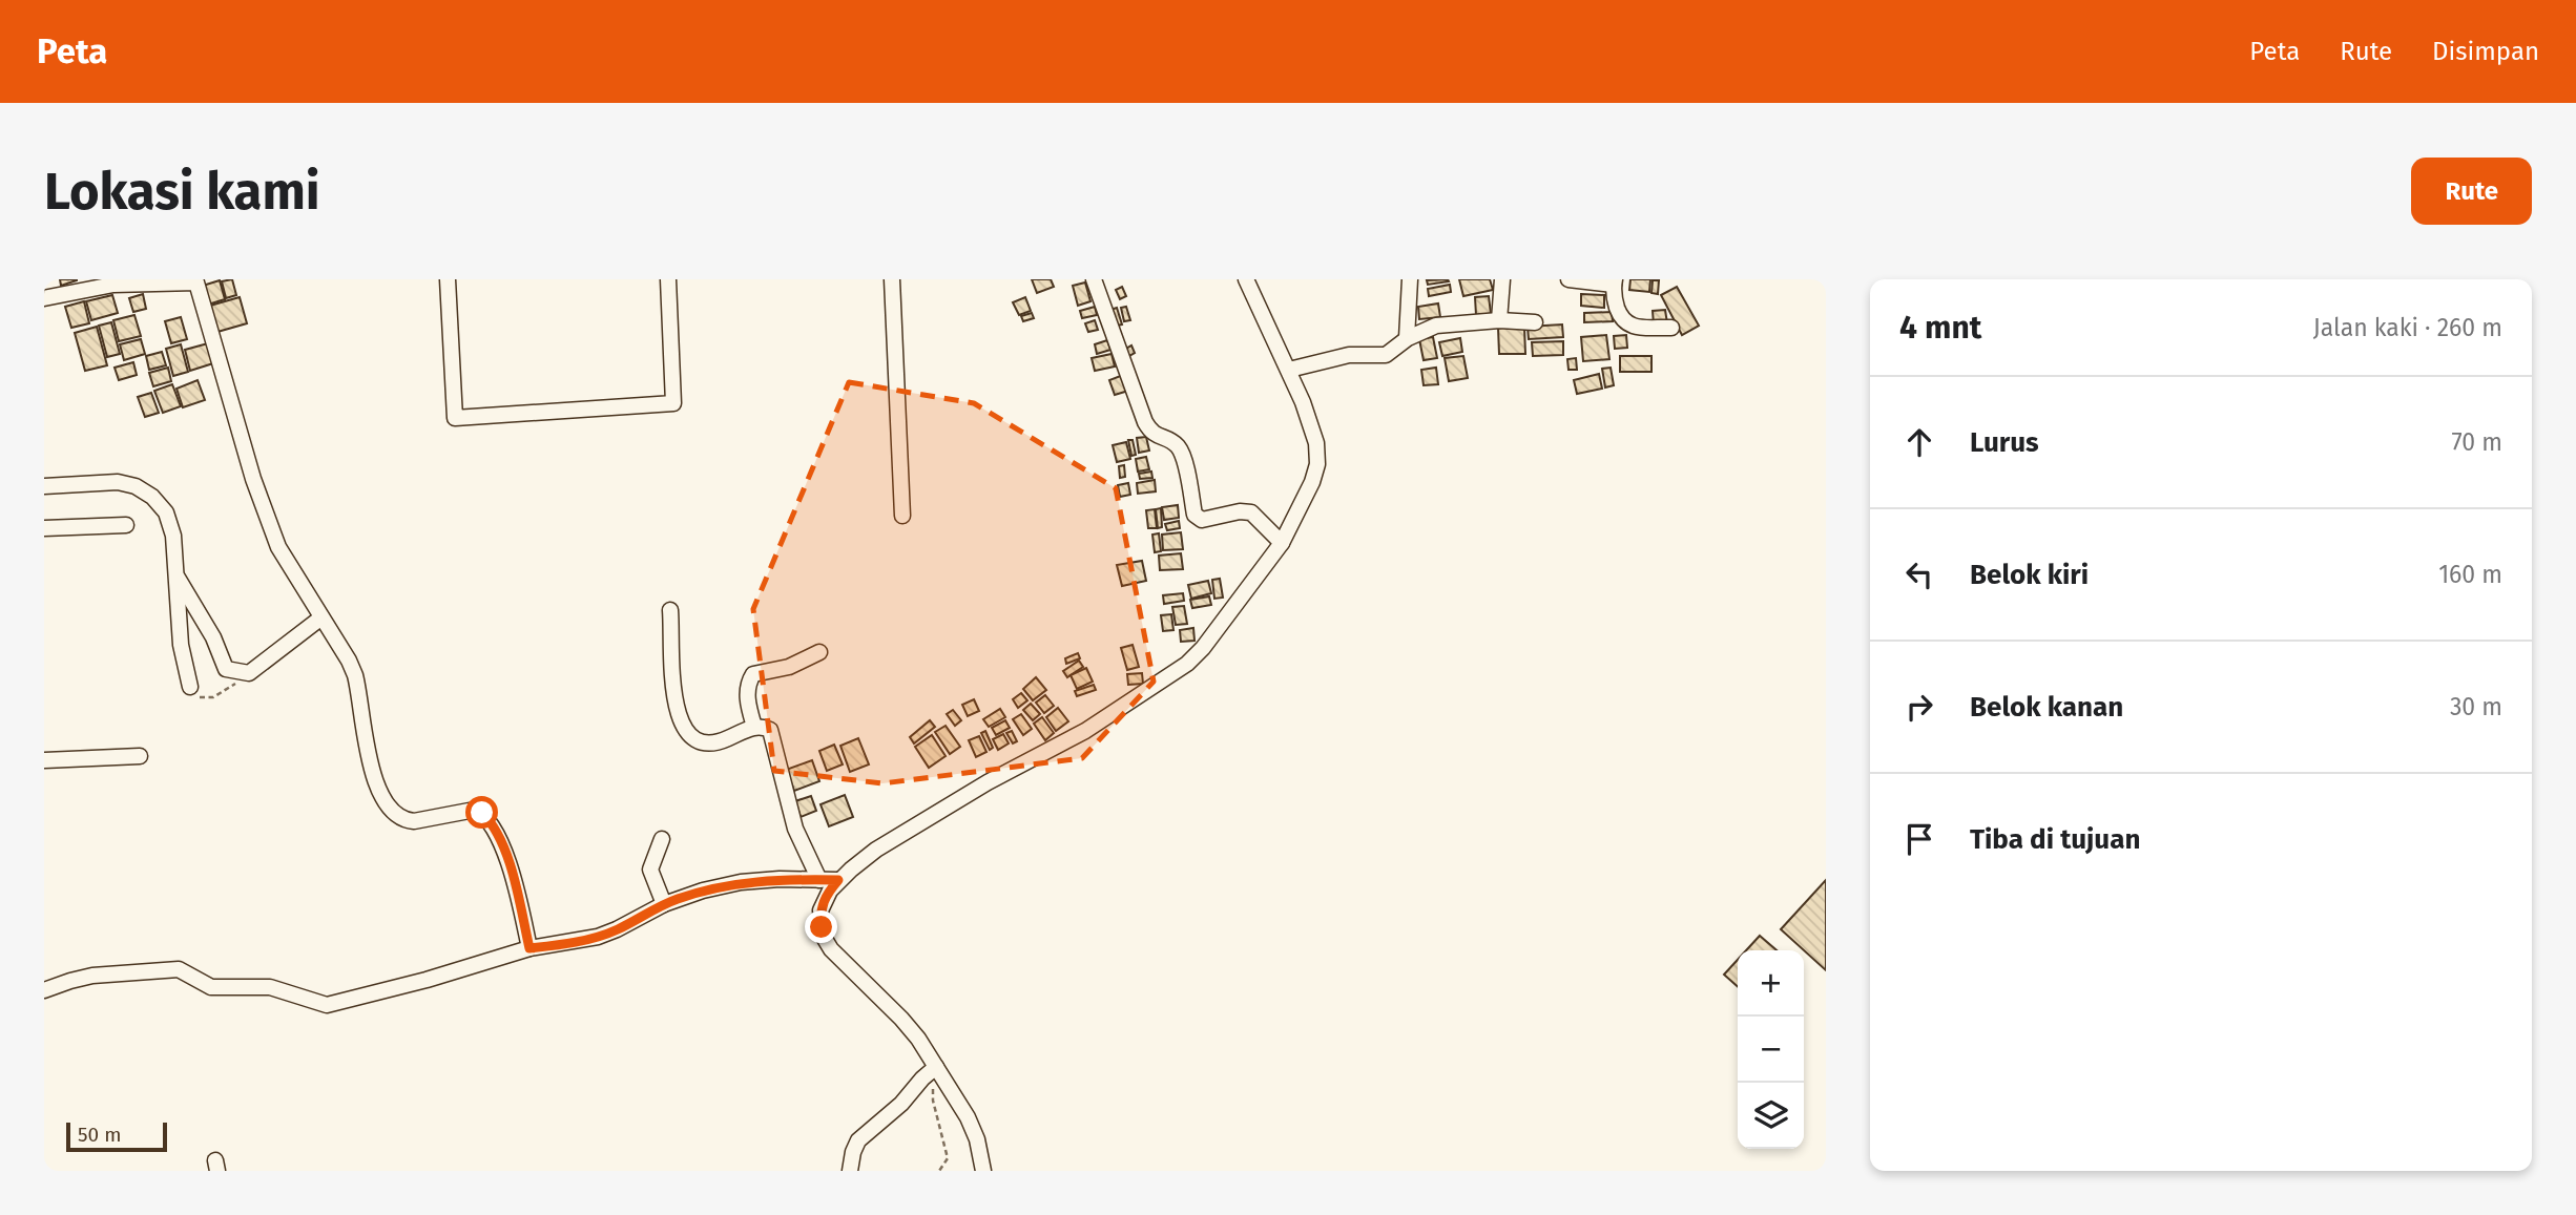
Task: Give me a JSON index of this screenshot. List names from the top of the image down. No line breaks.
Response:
{"scale_bar":"50 m","page":{"header":"Peta","nav":["Peta","Rute","Disimpan"],"buttons":"Rute","title":"Lokasi kami","heading":["4 mnt","Jalan kaki · 260 m"],"list":[["Lurus","70 m"],["Belok kiri","160 m"],["Belok kanan","30 m"],"Tiba di tujuan"],"map_buttons":["+","−"],"scale":"50 m"}}
